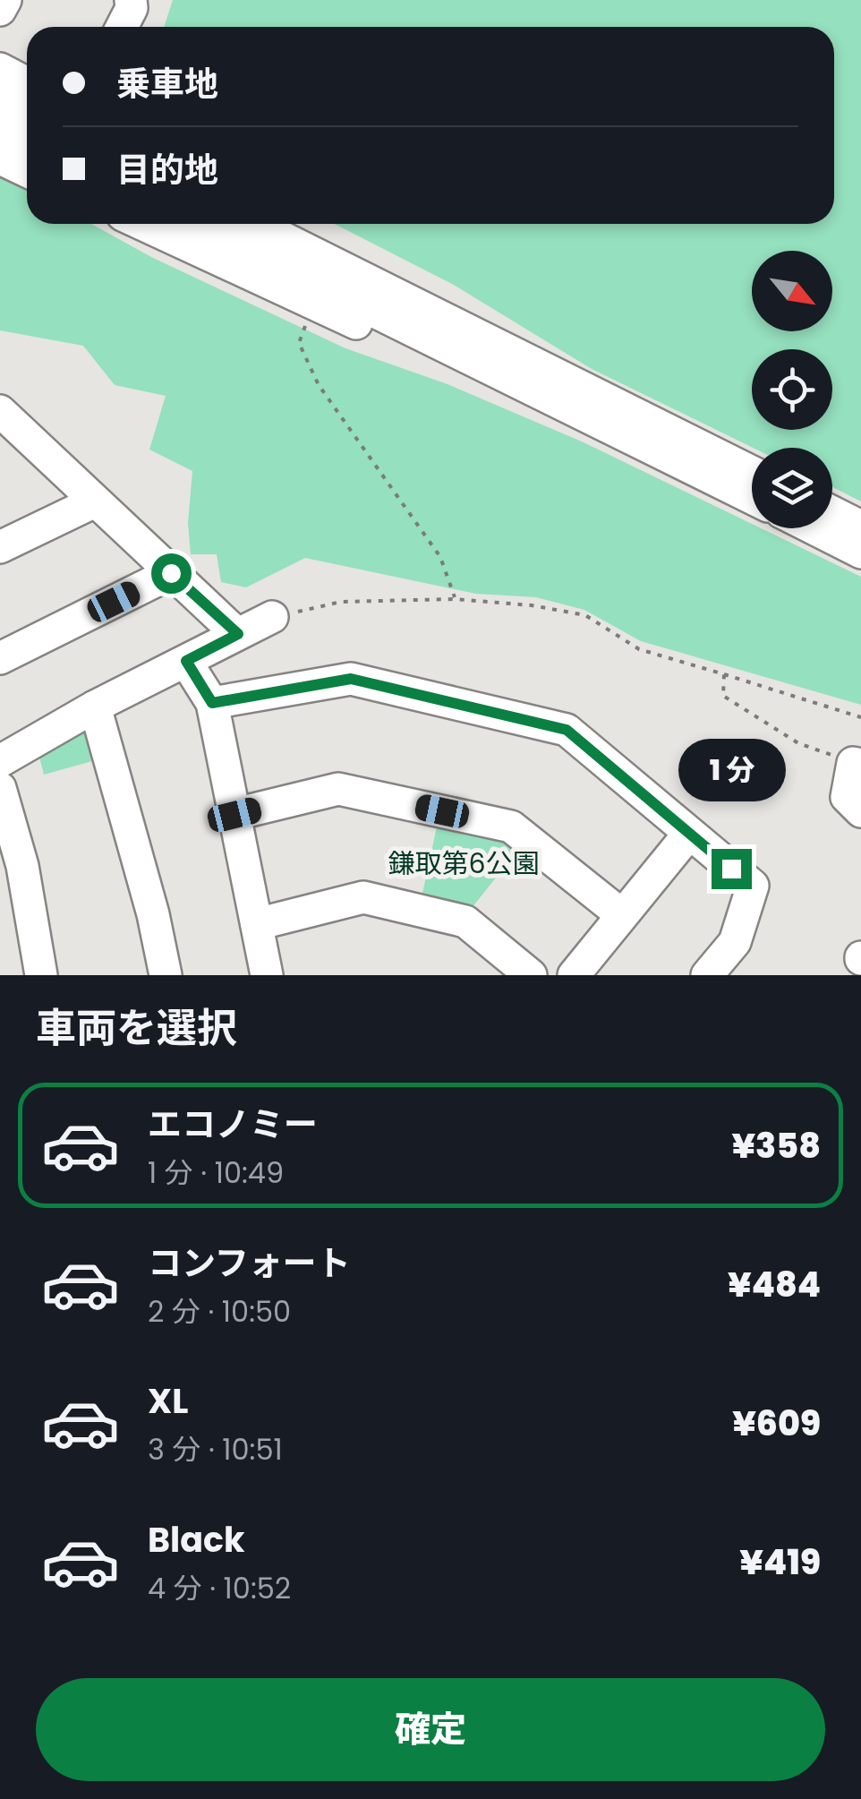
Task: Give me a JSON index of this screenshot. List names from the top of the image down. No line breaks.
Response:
{"parks":["鎌取第6公園"],"north":"bottom right","page":{"banner":["乗車地","目的地"],"bubble":"1 分","heading":"車両を選択","list":[{"name":"エコノミー","note":"1 分 · 10:49","value":"¥358"},{"name":"コンフォート","note":"2 分 · 10:50","value":"¥484"},{"name":"XL","note":"3 分 · 10:51","value":"¥609"},{"name":"Black","note":"4 分 · 10:52","value":"¥419"}],"buttons":"確定"}}
